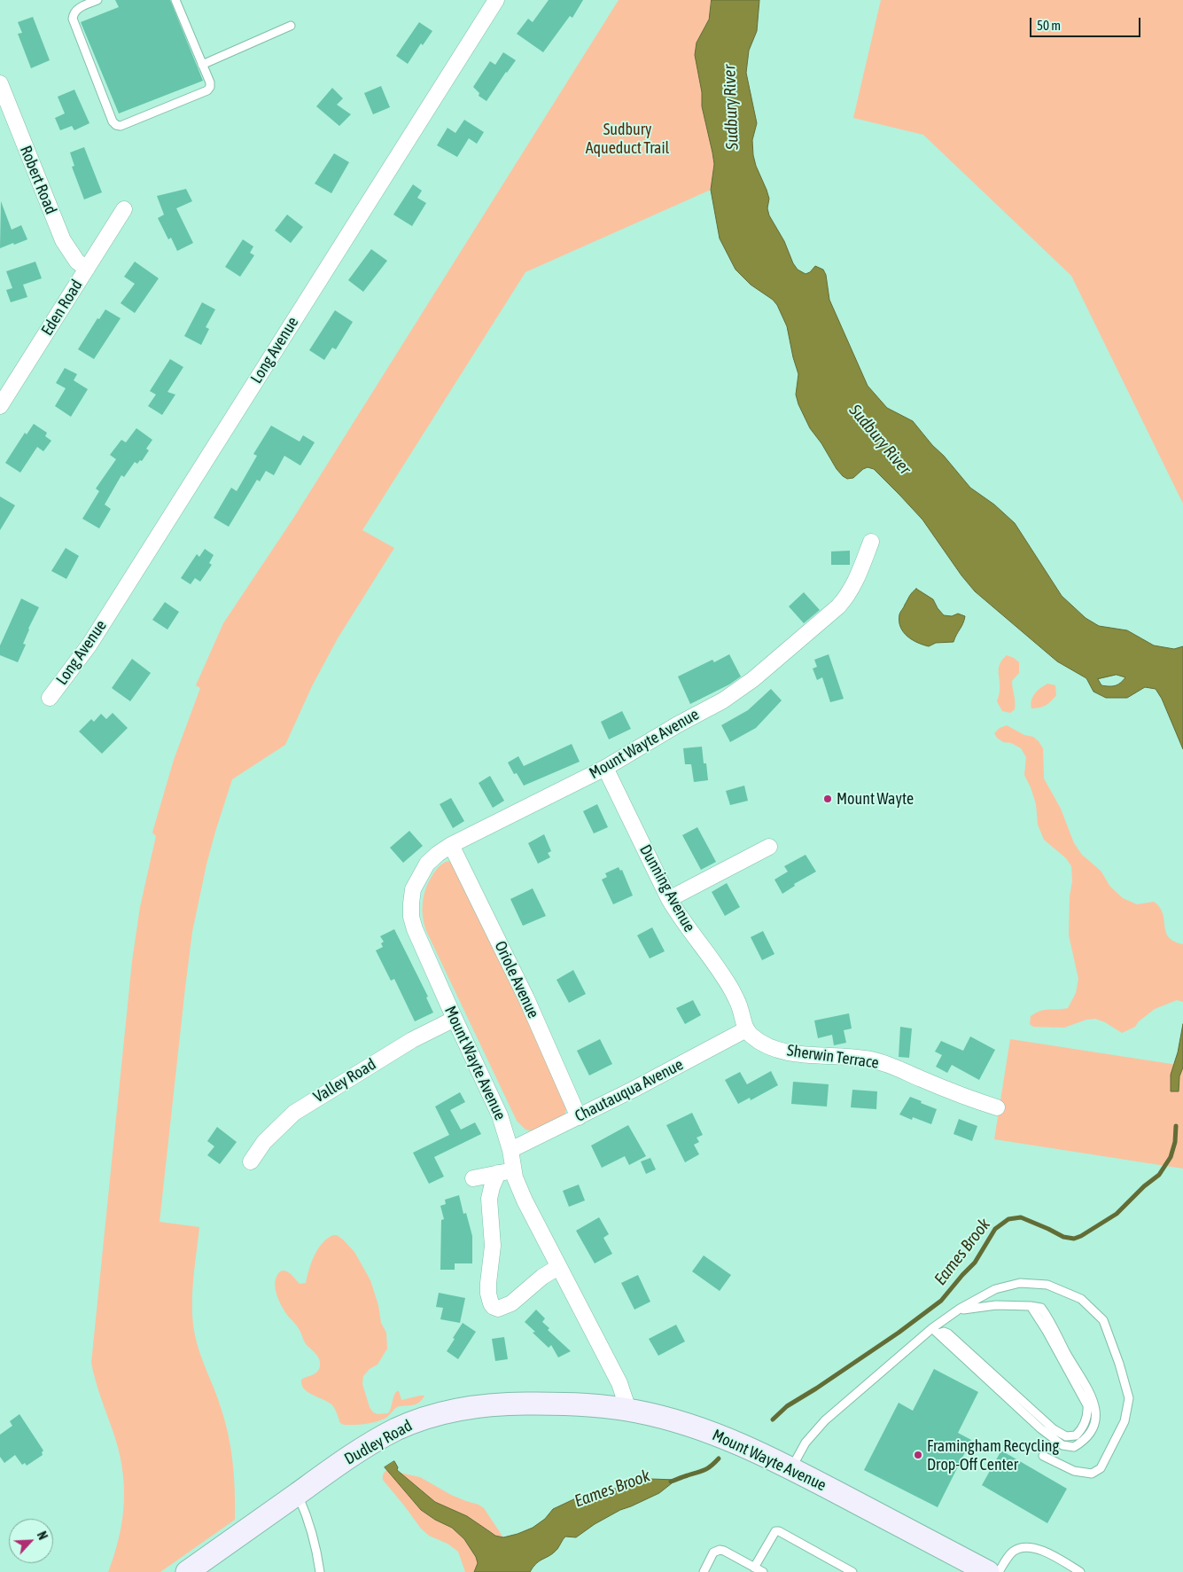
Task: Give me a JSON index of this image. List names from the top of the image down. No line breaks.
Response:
{"streets":{"street":["Robert Road","Eden Road","Long Avenue","Mount Wayte Avenue","Dunning Avenue","Oriole Avenue","Sherwin Terrace","Valley Road","Chautauqua Avenue","Dudley Road"]},"crossings":[["Robert Road","Eden Road"],["Mount Wayte Avenue","Dunning Avenue"],["Mount Wayte Avenue","Oriole Avenue"],["Mount Wayte Avenue","Valley Road"],["Mount Wayte Avenue","Chautauqua Avenue"],["Mount Wayte Avenue","Dudley Road"],["Dunning Avenue","Sherwin Terrace"],["Dunning Avenue","Chautauqua Avenue"],["Oriole Avenue","Chautauqua Avenue"],["Sherwin Terrace","Chautauqua Avenue"]],"water":["Sudbury River","Eames Brook"],"parks":["Sudbury Aqueduct Trail"],"places":["Mount Wayte","Framingham Recycling Drop-Off Center"],"scale_bar":"50 m","north":"top right"}
